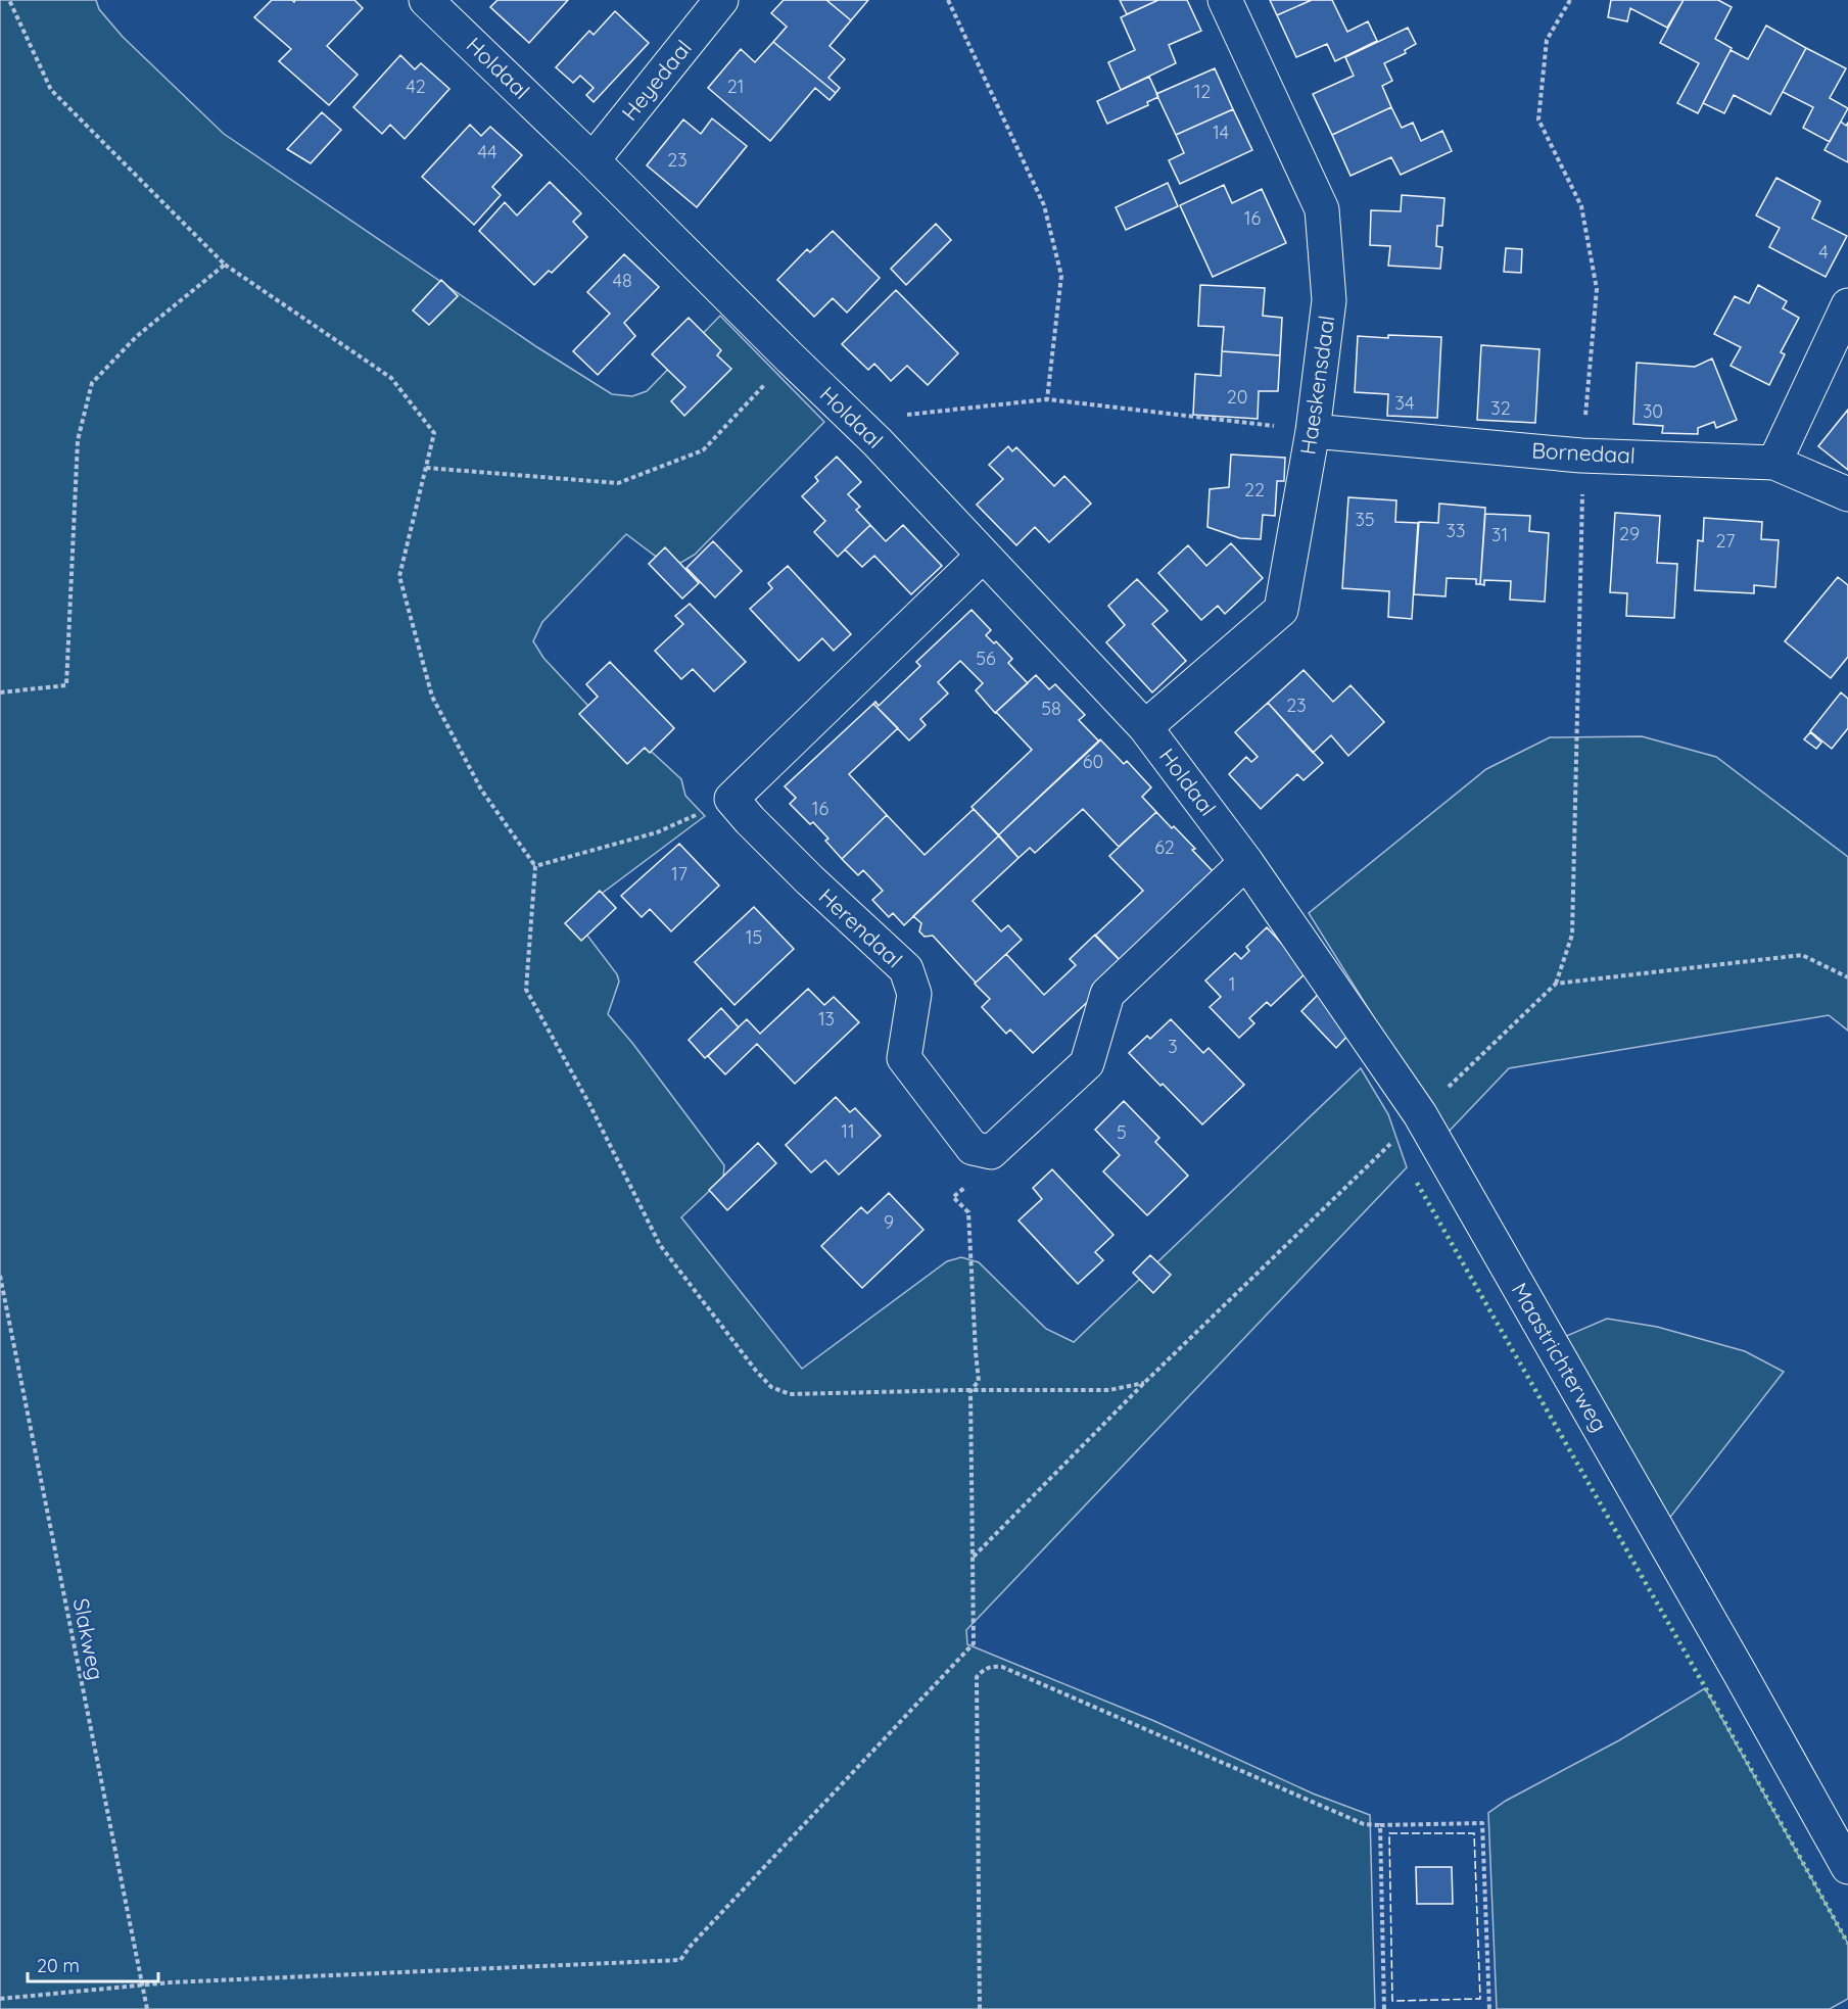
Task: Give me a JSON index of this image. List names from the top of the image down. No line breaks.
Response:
{"streets":{"street":["Holdaal","Heyedaal","Haeskensdaal","Bornedaal","Herendaal","Maastrichterweg"],"path":["Slakweg"]},"crossings":[["Holdaal","Heyedaal"],["Holdaal","Haeskensdaal"],["Holdaal","Maastrichterweg"],["Haeskensdaal","Bornedaal"]],"house_numbers":["42","21","12","14","44","23","16","4","48","20","34","32","30","22","35","33","29","31","27","56","23","58","60","16","62","17","15","1","13","3","11","5","9"],"scale_bar":"20 m"}
